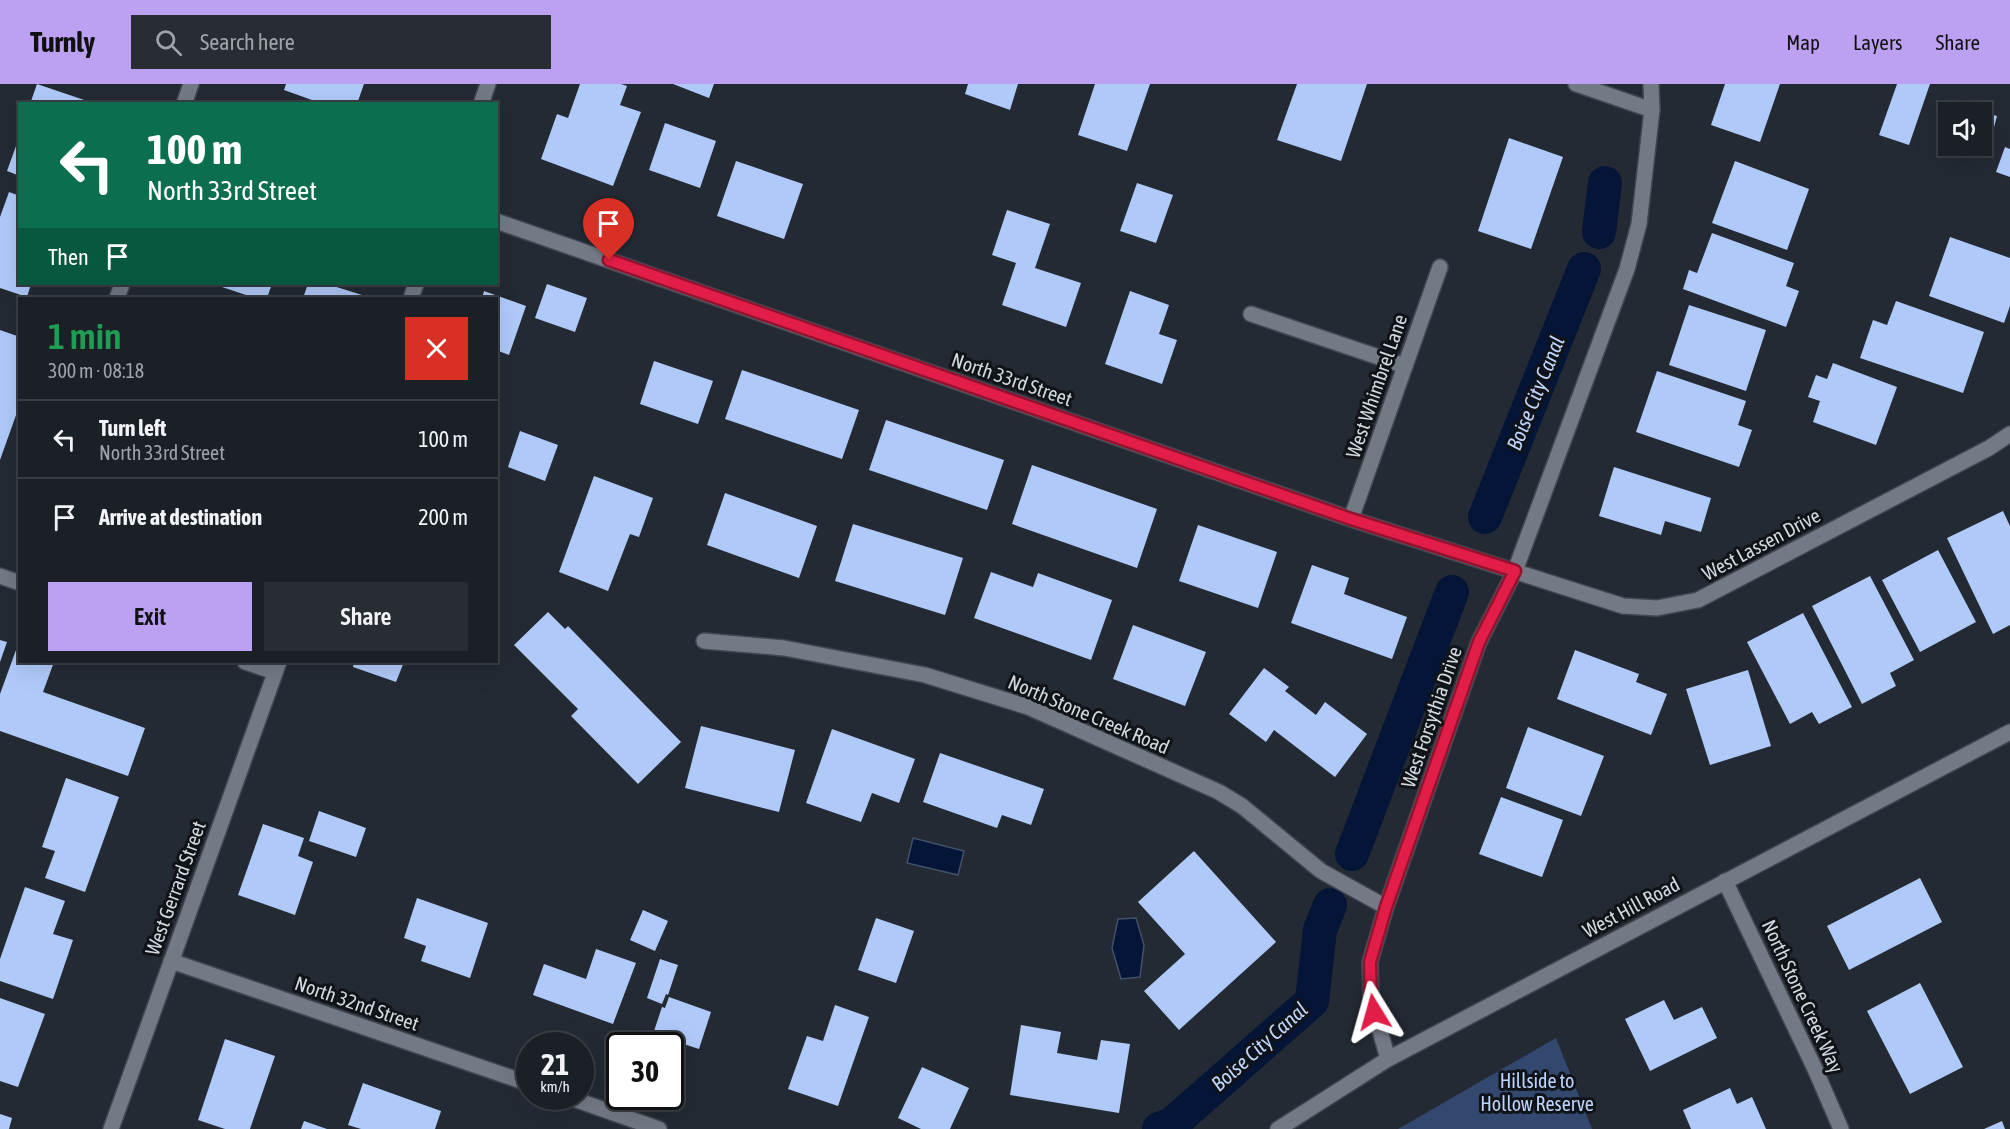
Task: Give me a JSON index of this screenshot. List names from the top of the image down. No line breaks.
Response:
{"streets":{"street":["North 33rd Street","West Whimbrel Lane","West Lassen Drive","North Stone Creek Road","West Forsythia Drive","West Gerrard Street","West Hill Road","North Stone Creek Way","North 32nd Street"]},"crossings":[["North 33rd Street","West Whimbrel Lane"],["North 33rd Street","West Lassen Drive"],["North 33rd Street","West Forsythia Drive"],["West Lassen Drive","West Forsythia Drive"],["North Stone Creek Road","West Forsythia Drive"],["West Forsythia Drive","West Hill Road"],["West Gerrard Street","North 32nd Street"],["West Hill Road","North Stone Creek Way"]],"water":["Boise City Canal"],"parks":["Hillside to Hollow Reserve"],"page":{"header":"Turnly","search":"Search here","nav":["Map","Layers","Share"],"turn":["100 m","North 33rd Street"],"then":"Then","heading":["1 min","300 m · 08:18"],"list":[{"name":"Turn left","note":"North 33rd Street","value":"100 m"},{"name":"Arrive at destination","value":"200 m"}],"buttons":["Exit","Share"],"speed":"21 km/h","limit":"30"}}
